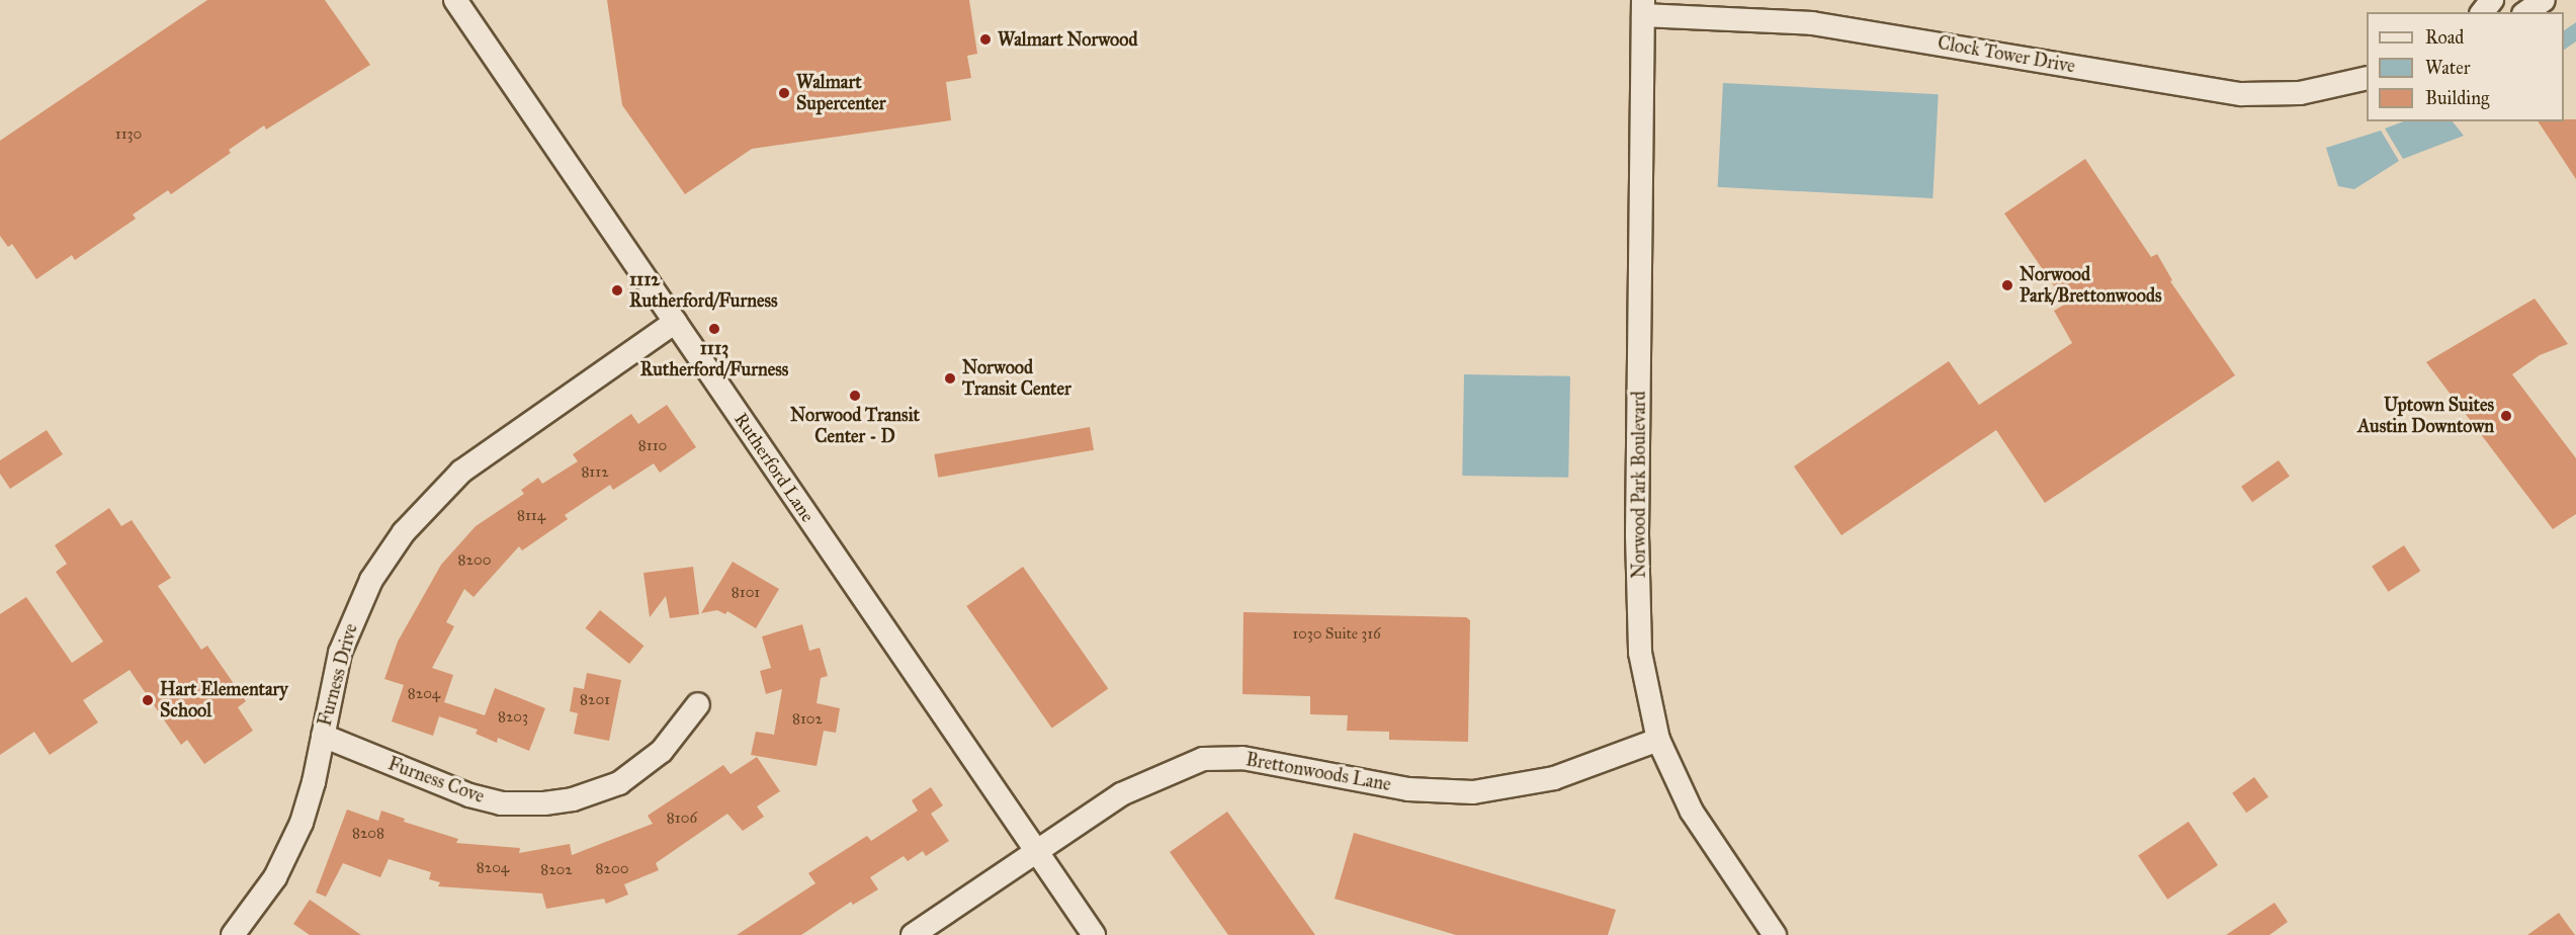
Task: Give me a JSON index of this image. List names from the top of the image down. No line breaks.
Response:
{"streets":{"street":["Clock Tower Drive","Rutherford Lane","Norwood Park Boulevard","Furness Drive","Brettonwoods Lane","Furness Cove"]},"crossings":[["Clock Tower Drive","Norwood Park Boulevard"],["Rutherford Lane","Furness Drive"],["Rutherford Lane","Brettonwoods Lane"],["Norwood Park Boulevard","Brettonwoods Lane"],["Furness Drive","Furness Cove"]],"places":["Walmart Norwood","Walmart Supercenter","Norwood Park/Brettonwoods","1112 Rutherford/Furness","1113 Rutherford/Furness","Norwood Transit Center","Norwood Transit Center - D","Uptown Suites Austin Downtown","Hart Elementary School"],"house_numbers":["1130","8110","8112","8114","8200","8101","1030 Suite 316","8204","8201","8203","8102","8106","8208","8204","8200","8202"],"legend":["Road","Water","Building"]}
